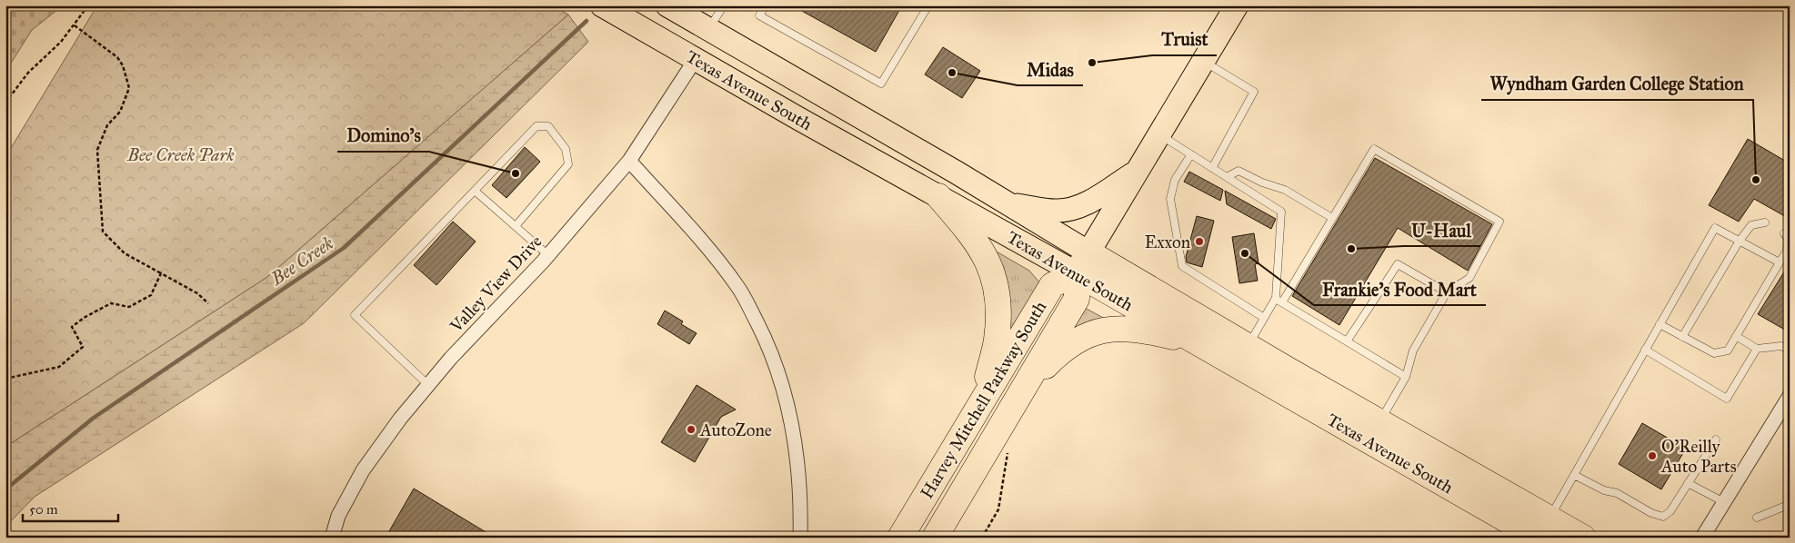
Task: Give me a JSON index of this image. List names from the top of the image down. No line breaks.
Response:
{"streets":{"highway":["Texas Avenue South","Harvey Mitchell Parkway South"],"street":["Valley View Drive"]},"crossings":[["Texas Avenue South","Valley View Drive"],["Texas Avenue South","Harvey Mitchell Parkway South"]],"water":["Bee Creek"],"parks":["Bee Creek Park"],"places":["Truist","Midas","Domino's","Wyndham Garden College Station","Exxon","U-Haul","Frankie's Food Mart","AutoZone","O'Reilly Auto Parts"],"scale_bar":"50 m"}
